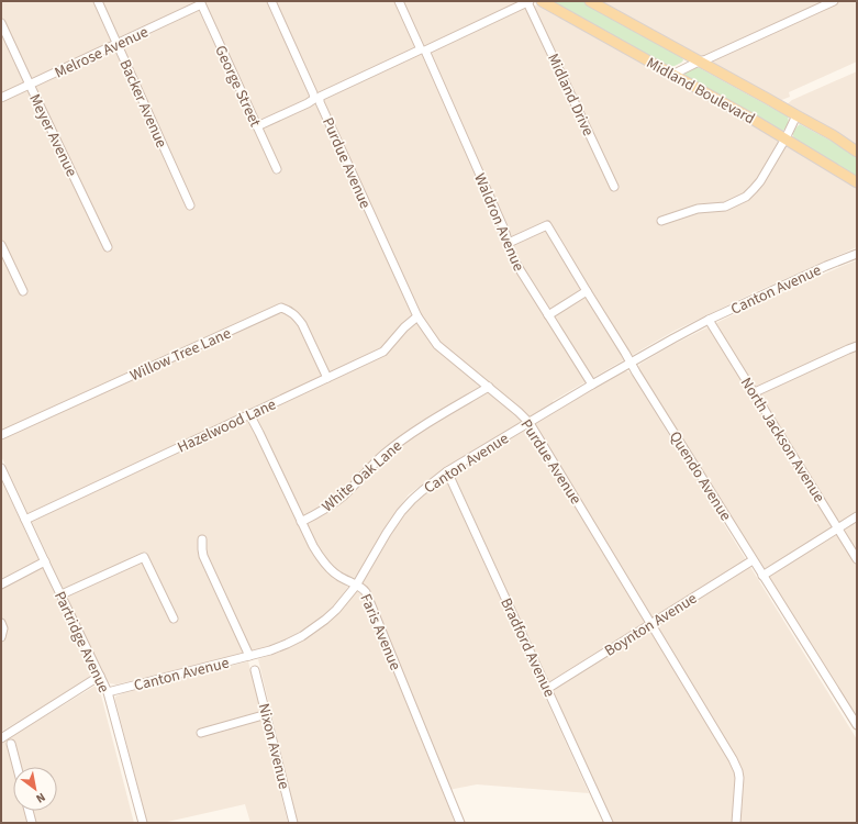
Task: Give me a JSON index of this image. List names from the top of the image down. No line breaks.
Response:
{"streets":{"main road":["Midland Boulevard"],"street":["Melrose Avenue","George Street","Midland Drive","Backer Avenue","Meyer Avenue","Purdue Avenue","Waldron Avenue","Canton Avenue","Willow Tree Lane","Hazelwood Lane","North Jackson Avenue","White Oak Lane","Quendo Avenue","Boynton Avenue","Faris Avenue","Partridge Avenue","Bradford Avenue","Nixon Avenue"]},"crossings":[["Melrose Avenue","George Street"],["Melrose Avenue","Backer Avenue"],["Melrose Avenue","Meyer Avenue"],["Purdue Avenue","Canton Avenue"],["Purdue Avenue","Hazelwood Lane"],["Purdue Avenue","White Oak Lane"],["Purdue Avenue","Boynton Avenue"],["Waldron Avenue","Canton Avenue"],["Waldron Avenue","Quendo Avenue"],["Canton Avenue","North Jackson Avenue"],["Canton Avenue","Quendo Avenue"],["Canton Avenue","Faris Avenue"],["Canton Avenue","Partridge Avenue"],["Canton Avenue","Bradford Avenue"],["Willow Tree Lane","Hazelwood Lane"],["Hazelwood Lane","Faris Avenue"],["Hazelwood Lane","Partridge Avenue"],["White Oak Lane","Faris Avenue"],["Quendo Avenue","Boynton Avenue"],["Boynton Avenue","Bradford Avenue"]],"north":"bottom right"}
